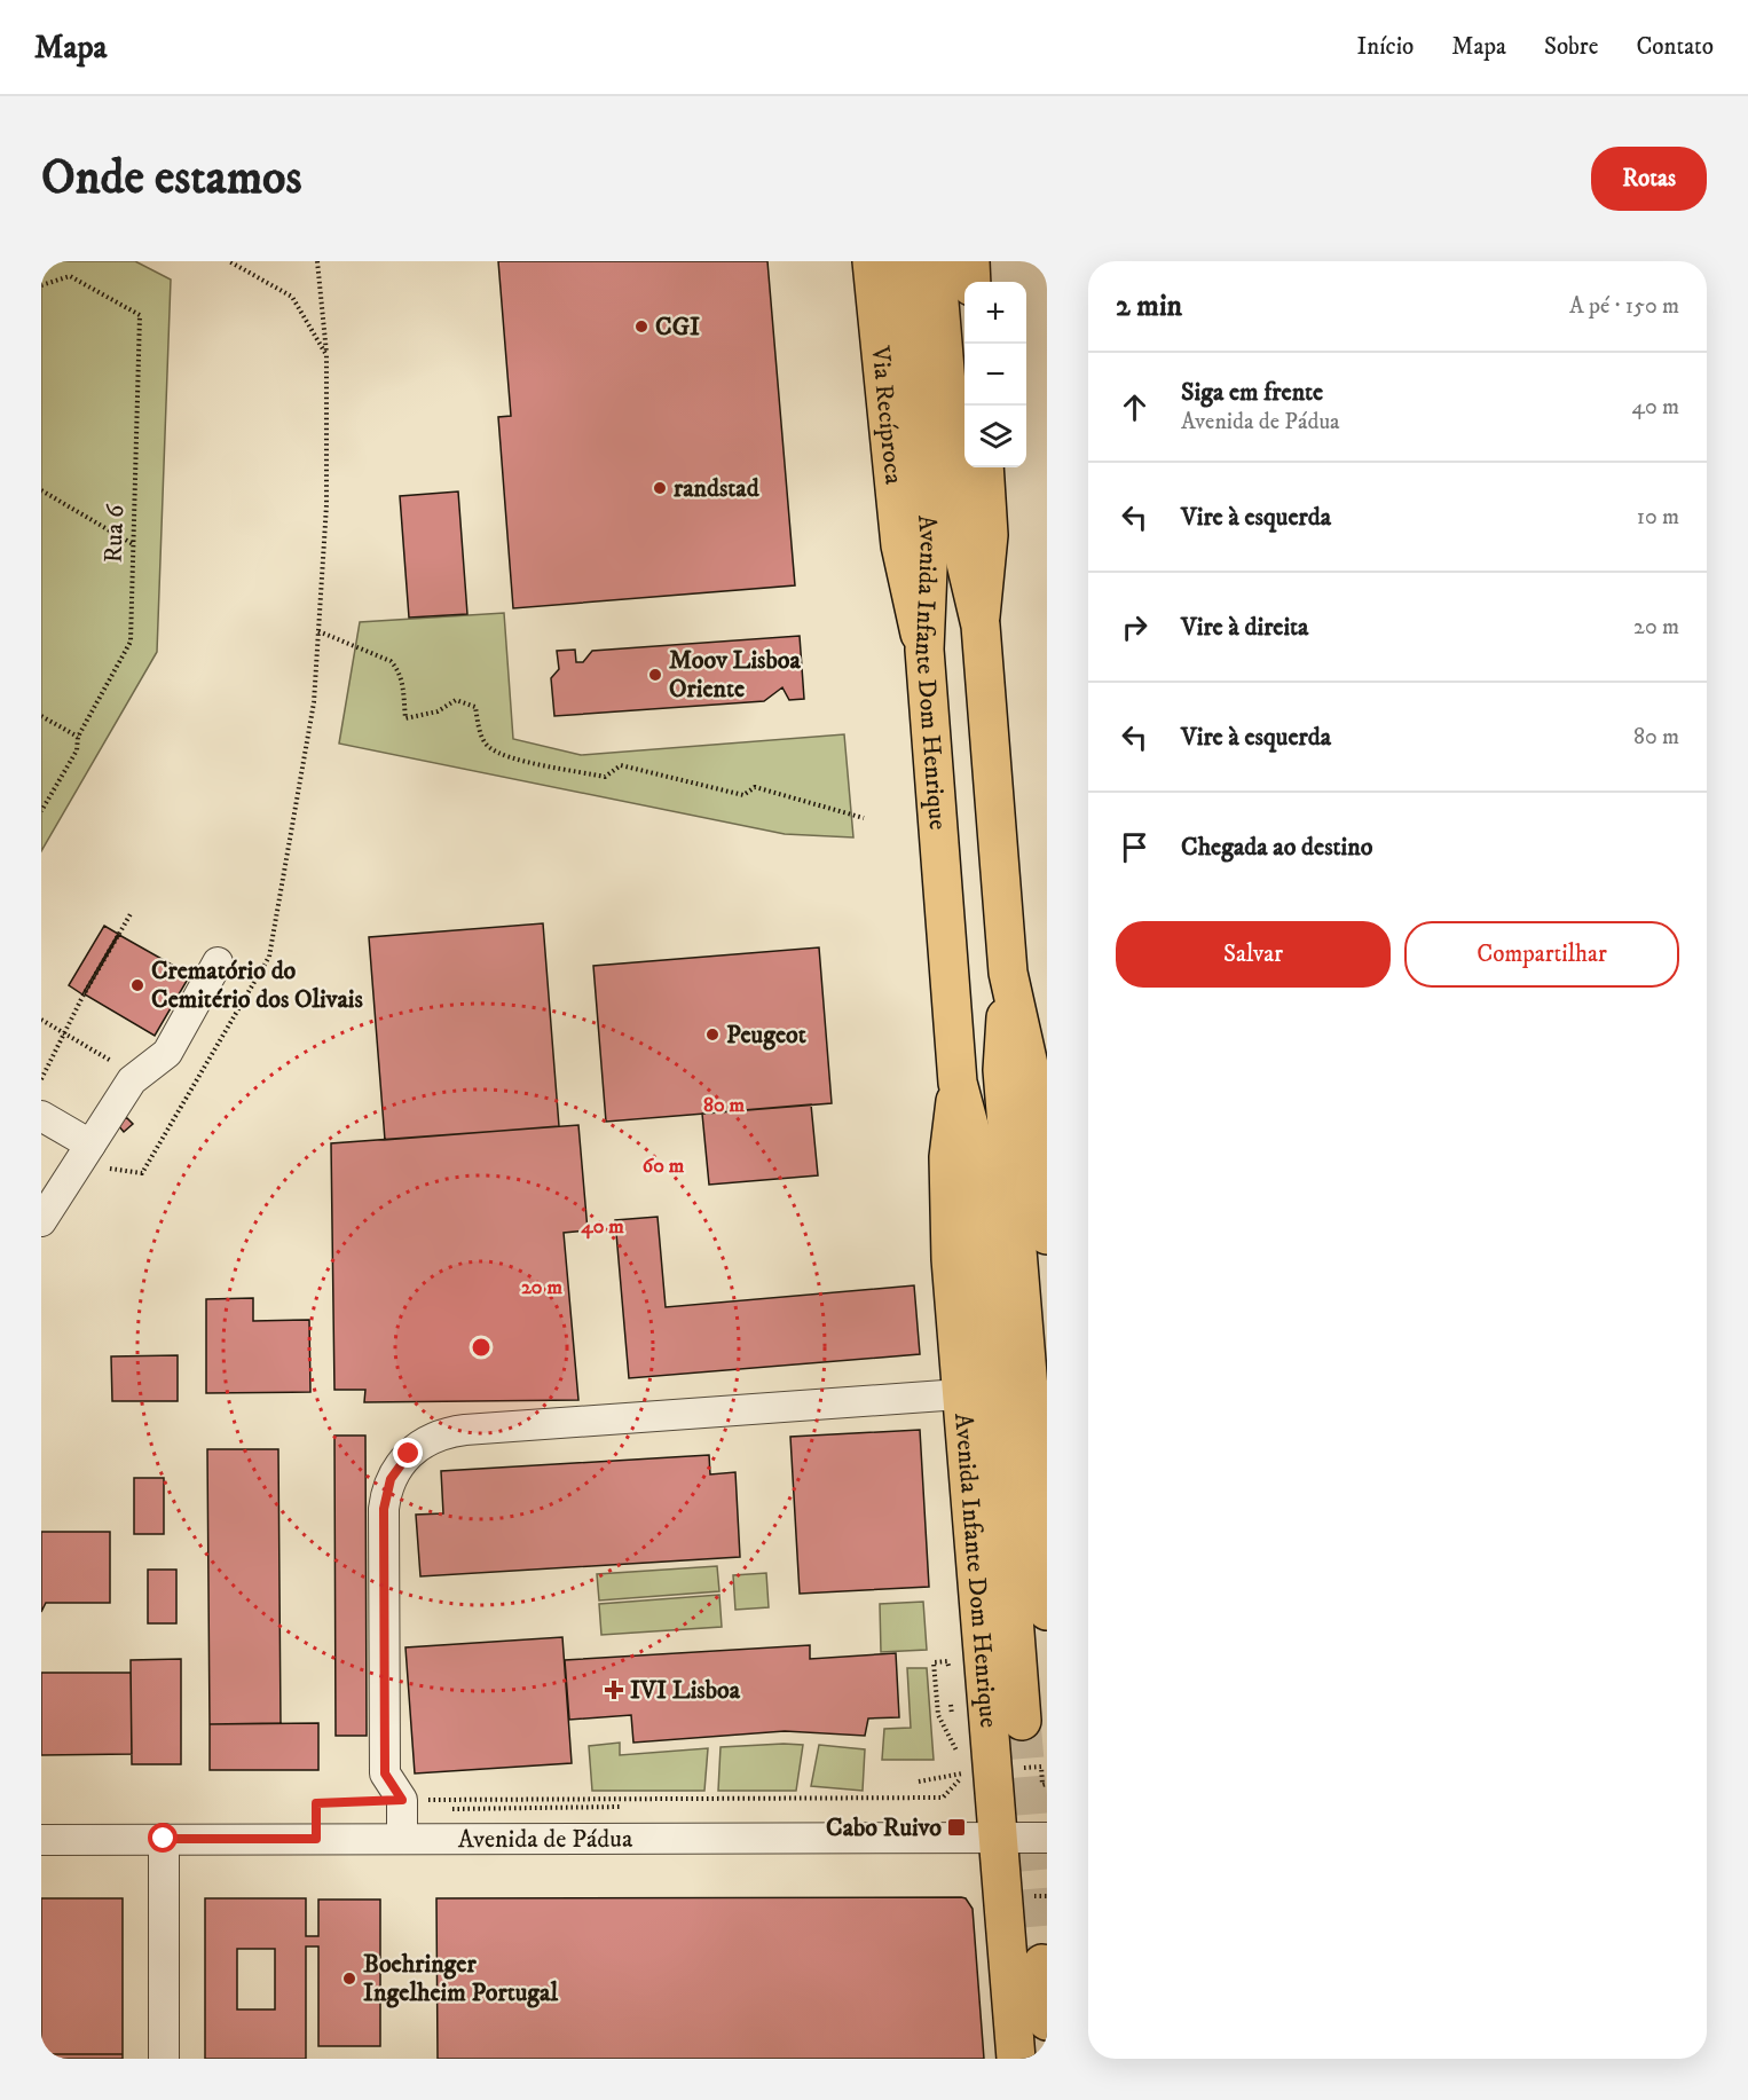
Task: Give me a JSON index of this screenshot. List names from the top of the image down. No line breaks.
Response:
{"streets":{"main road":["Via Recíproca","Avenida Infante Dom Henrique"],"street":["Avenida de Pádua"],"path":["Rua 6"]},"crossings":[["Via Recíproca","Avenida Infante Dom Henrique"],["Avenida Infante Dom Henrique","Avenida de Pádua"]],"places":{"other":["CGI","randstad","Moov Lisboa Oriente","Crematório do Cemitério dos Olivais","Peugeot","Boehringer Ingelheim Portugal"],"health":["IVI Lisboa"],"transit":["Cabo Ruivo"]},"page":{"header":"Mapa","nav":["Início","Mapa","Sobre","Contato"],"buttons":["Rotas",["Salvar","Compartilhar"]],"title":"Onde estamos","heading":["2 min","A pé · 150 m"],"map_buttons":["+","−"],"list":[["Siga em frente","Avenida de Pádua","40 m"],["Vire à esquerda","10 m"],["Vire à direita","20 m"],["Vire à esquerda","80 m"],"Chegada ao destino"]},"rings":["80 m","60 m","40 m","20 m"]}
